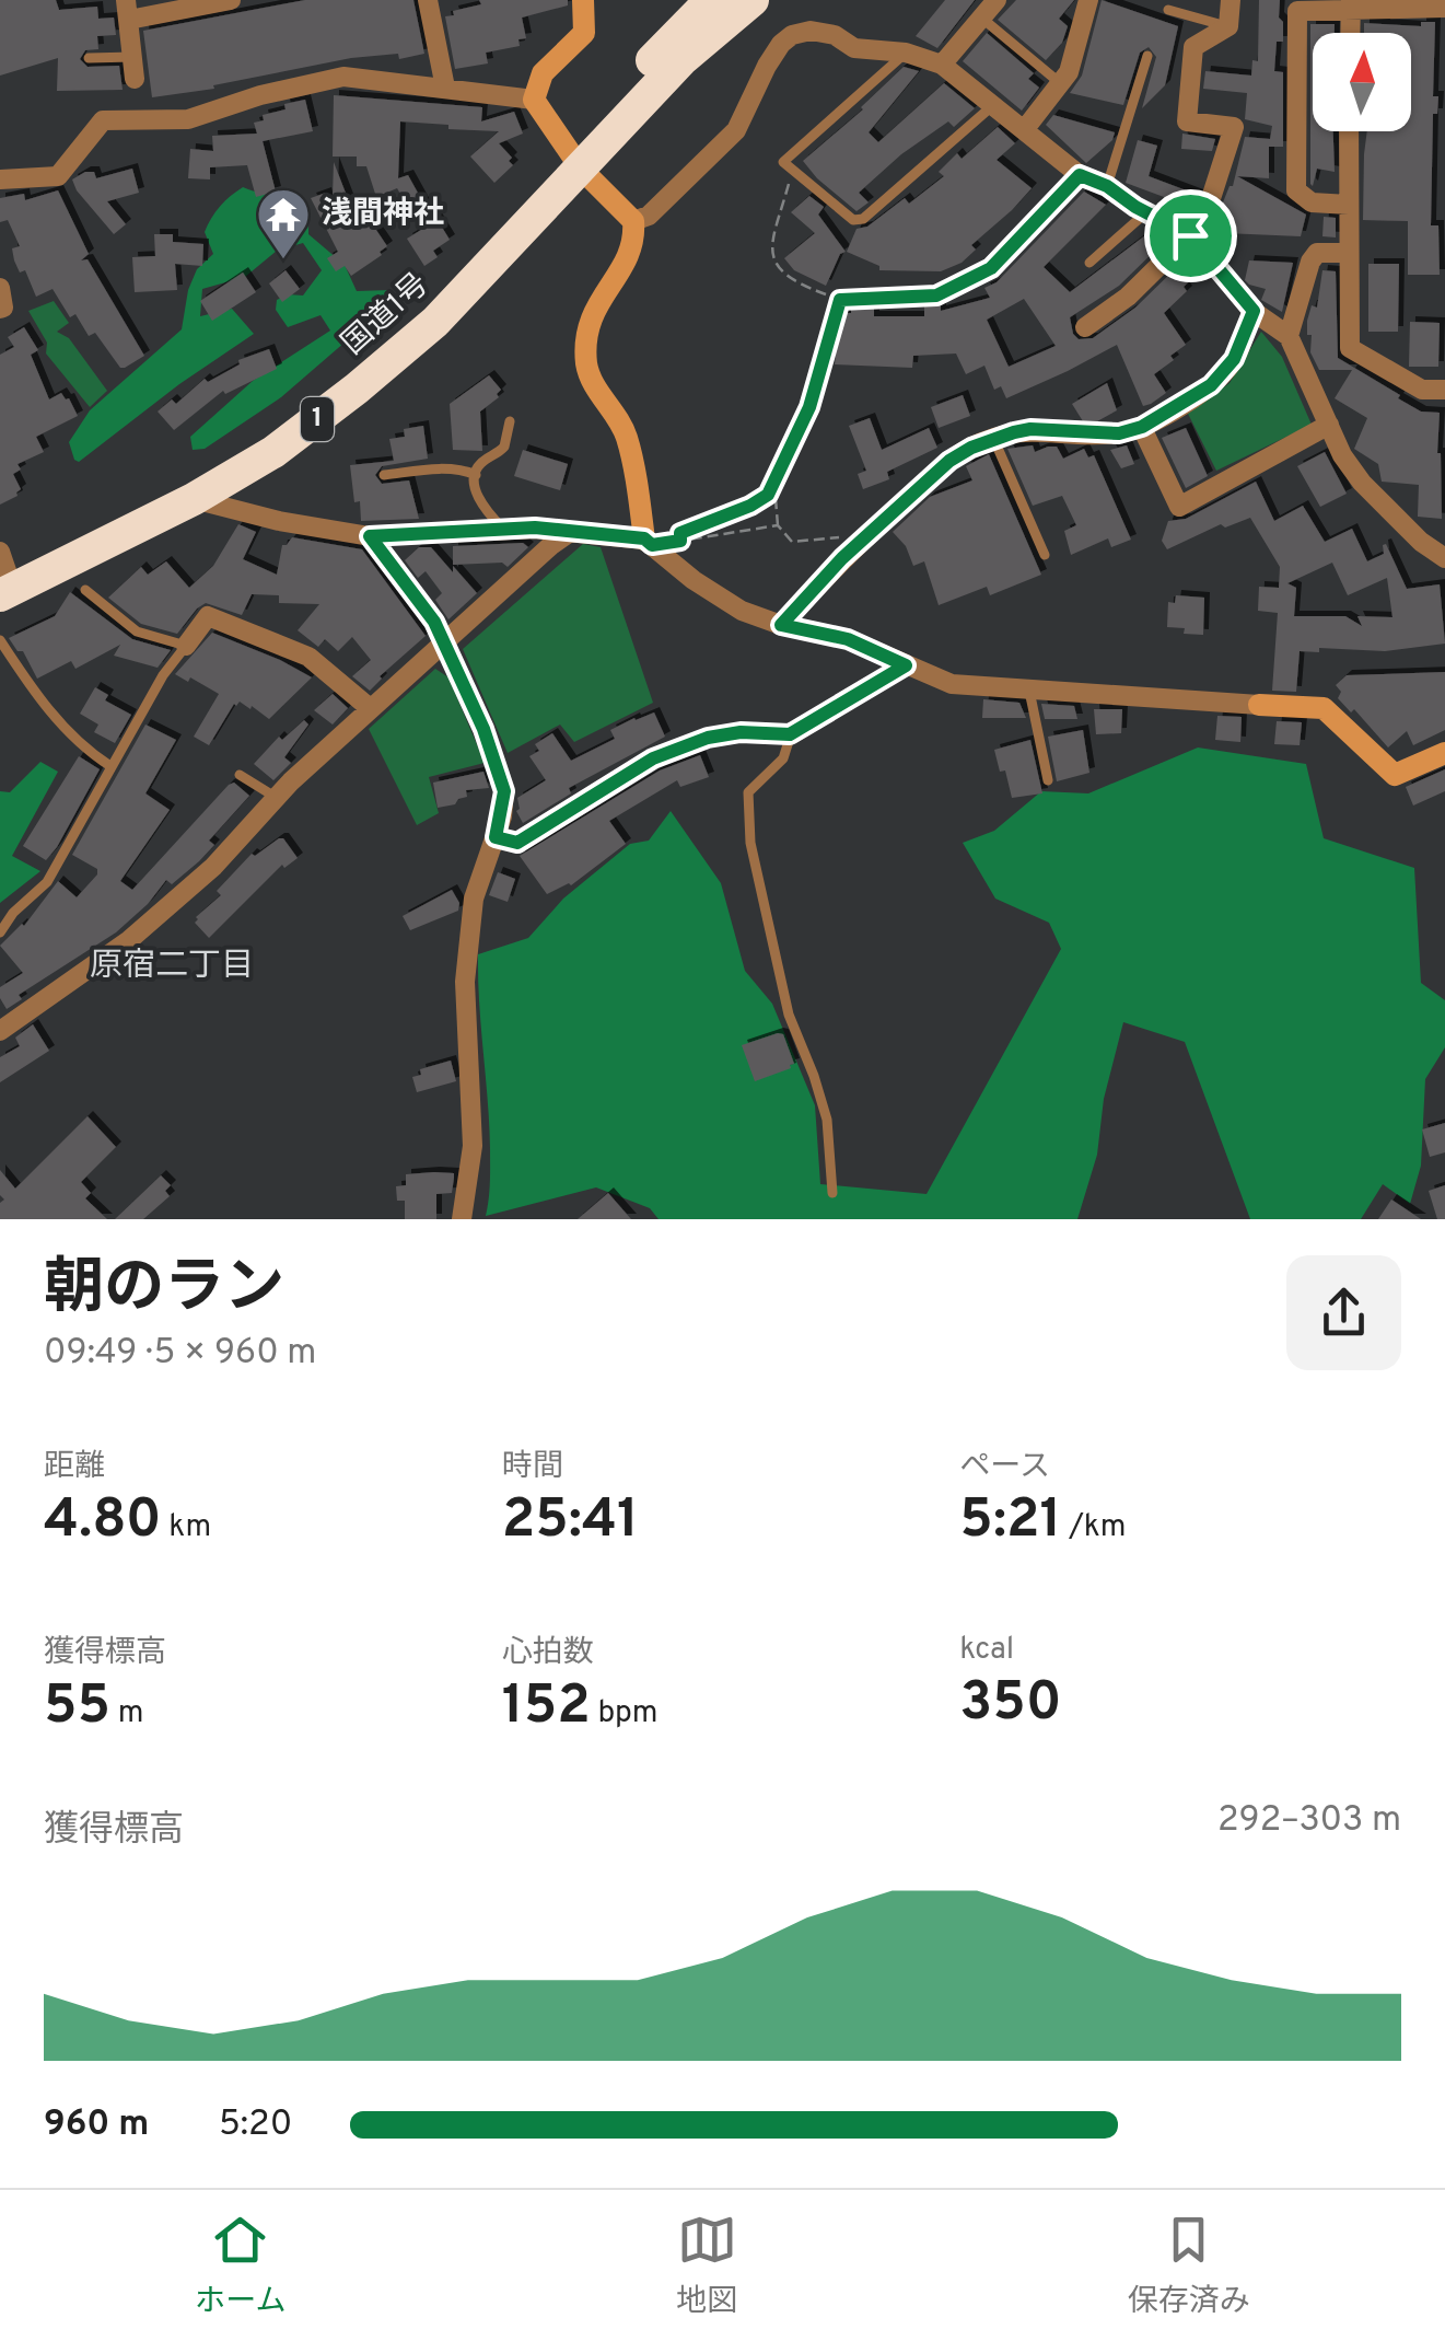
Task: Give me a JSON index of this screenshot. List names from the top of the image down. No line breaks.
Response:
{"streets":{"highway":["国道1号","1"]},"districts":["原宿二丁目"],"places":{"temple":["浅間神社"]},"north":"top","page":{"heading":["朝のラン","09:49 · 5 × 960 m"],"stats":[["距離","4.80 km"],["時間","25:41"],["ペース","5:21 /km"],["獲得標高","55 m"],["心拍数","152 bpm"],["kcal","350"]],"chart":["獲得標高","292–303 m"],"list":[{"name":"960 m","note":"5:20"}],"tabs":["ホーム","地図","保存済み"]}}
